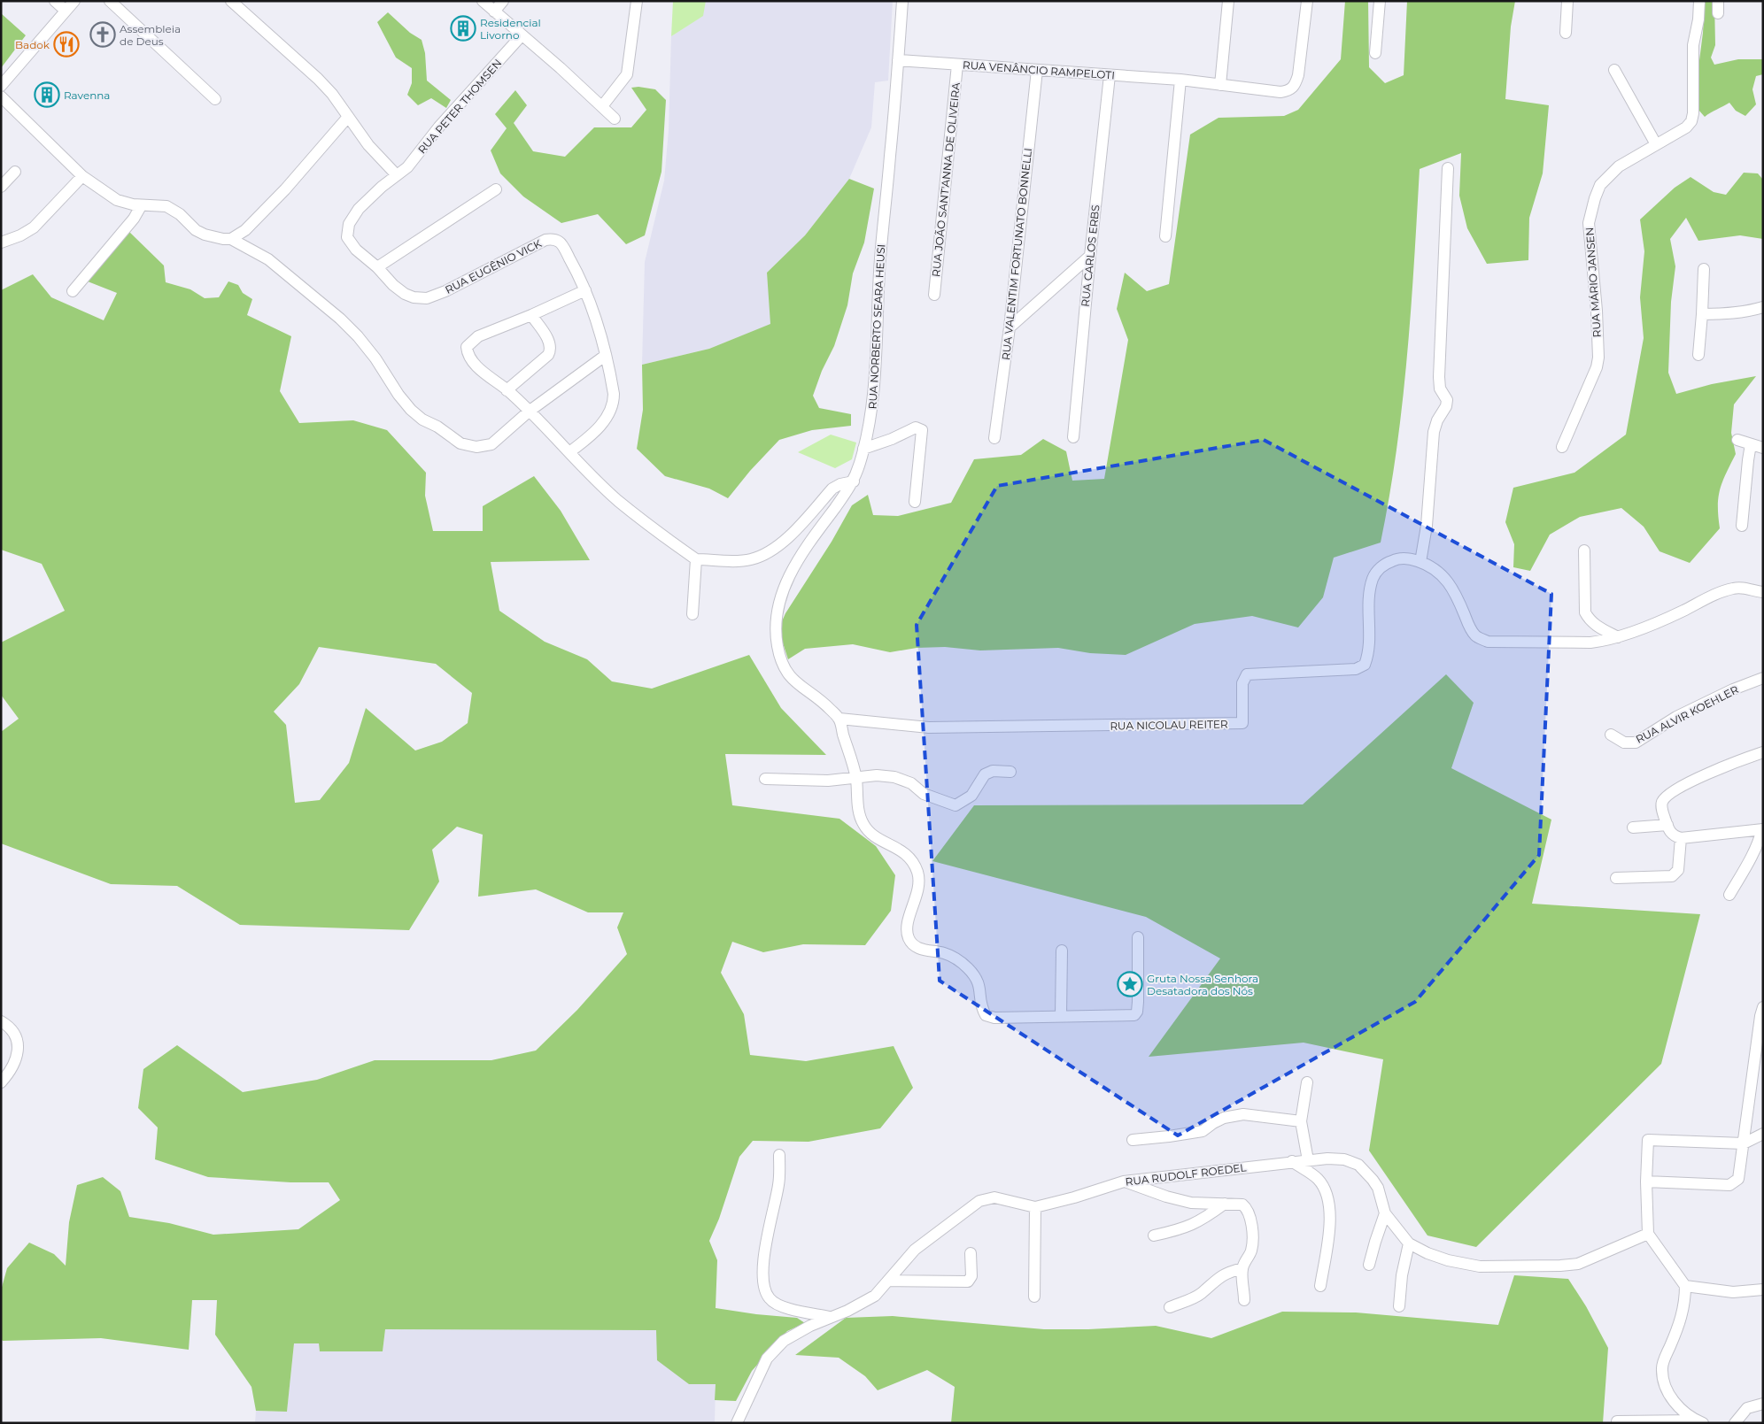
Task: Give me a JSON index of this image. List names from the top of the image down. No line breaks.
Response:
{"streets":{"street":["RUA VENÂNCIO RAMPELOTI","RUA PETER THOMSEN","RUA JOÃO SANT'ANNA DE OLIVEIRA","RUA VALENTIM FORTUNATO BONNELLI","RUA CARLOS ERBS","RUA EUGÊNIO VICK","RUA MÁRIO JANSEN","RUA NORBERTO SEARA HEUSI","RUA ALVIR KOEHLER","RUA NICOLAU REITER","RUA RUDOLF ROEDEL"]},"crossings":[["RUA VENÂNCIO RAMPELOTI","RUA JOÃO SANT'ANNA DE OLIVEIRA"],["RUA VENÂNCIO RAMPELOTI","RUA VALENTIM FORTUNATO BONNELLI"],["RUA VENÂNCIO RAMPELOTI","RUA CARLOS ERBS"],["RUA VENÂNCIO RAMPELOTI","RUA NORBERTO SEARA HEUSI"],["RUA PETER THOMSEN","RUA EUGÊNIO VICK"],["RUA NORBERTO SEARA HEUSI","RUA NICOLAU REITER"]],"places":{"building":["Residencial Livorno","Ravenna"],"church":["Assembleia de Deus"],"restaurant":["Badok"],"place":["Gruta Nossa Senhora Desatadora dos Nós"]}}
